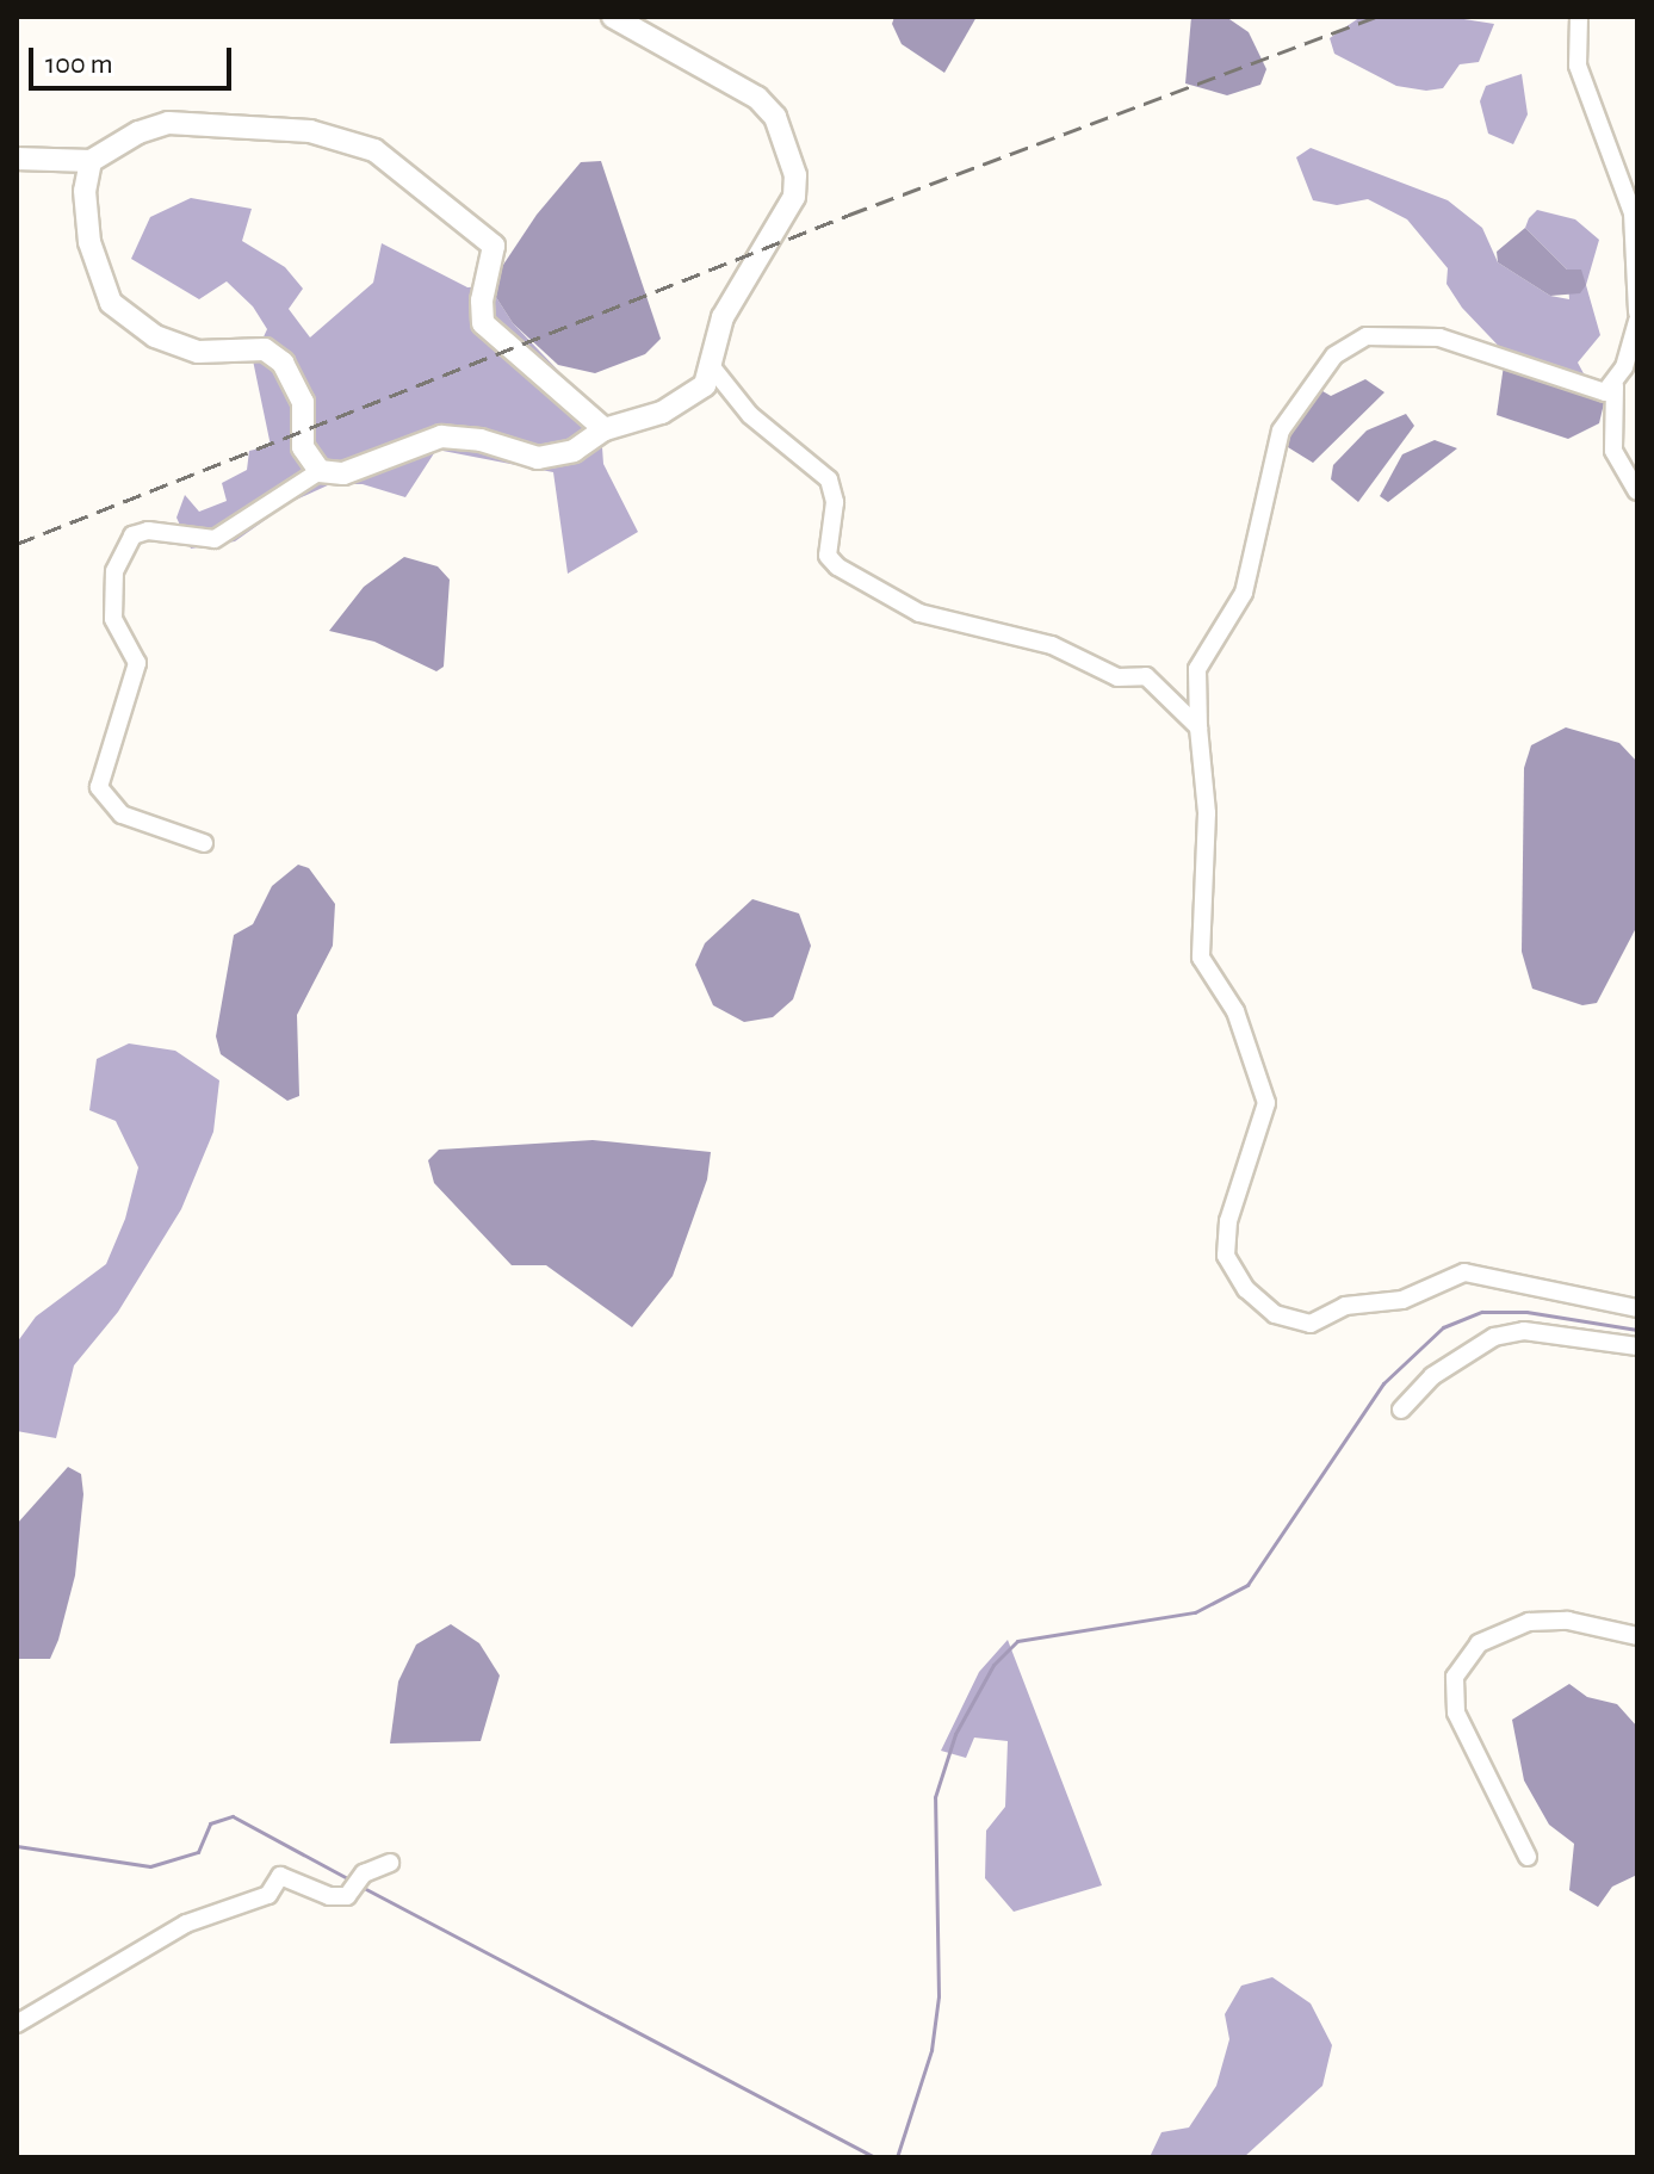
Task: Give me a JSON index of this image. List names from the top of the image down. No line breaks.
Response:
{"scale_bar":"100 m"}
